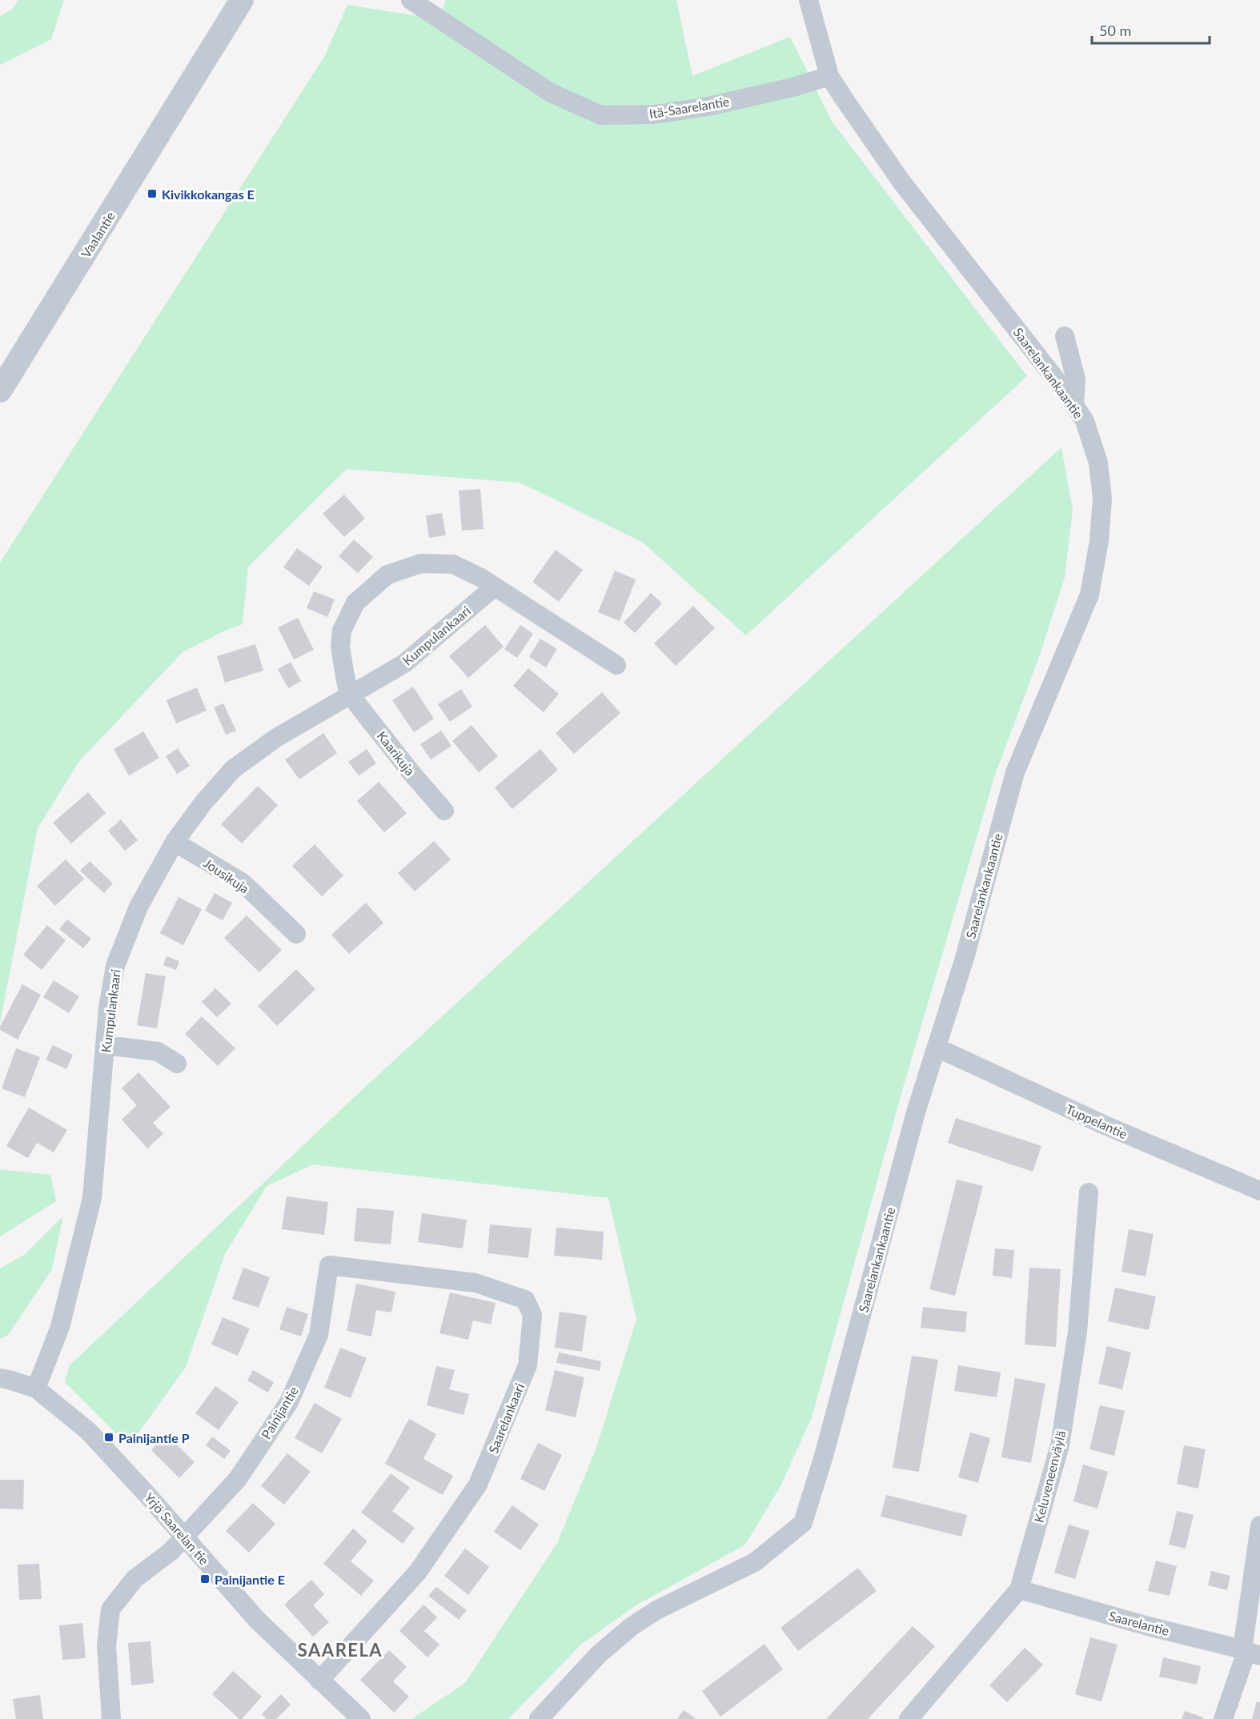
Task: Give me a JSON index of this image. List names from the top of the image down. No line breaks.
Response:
{"streets":{"street":["Itä-Saarelantie","Vaalantie","Saarelankankaantie","Kumpulankaari","Kaarikuja","Jousikuja","Tuppelantie","Painijantie","Saarelankaari","Keluveneenväylä","Yrjö Saarelan tie","Saarelantie"]},"crossings":[["Itä-Saarelantie","Saarelankankaantie"],["Saarelankankaantie","Tuppelantie"],["Kumpulankaari","Kaarikuja"],["Kumpulankaari","Jousikuja"],["Kumpulankaari","Yrjö Saarelan tie"],["Painijantie","Saarelankaari"],["Painijantie","Yrjö Saarelan tie"],["Saarelankaari","Yrjö Saarelan tie"],["Keluveneenväylä","Saarelantie"]],"districts":["SAARELA"],"places":{"transit":["Kivikkokangas E","Painijantie P","Painijantie E"]},"scale_bar":"50 m"}
